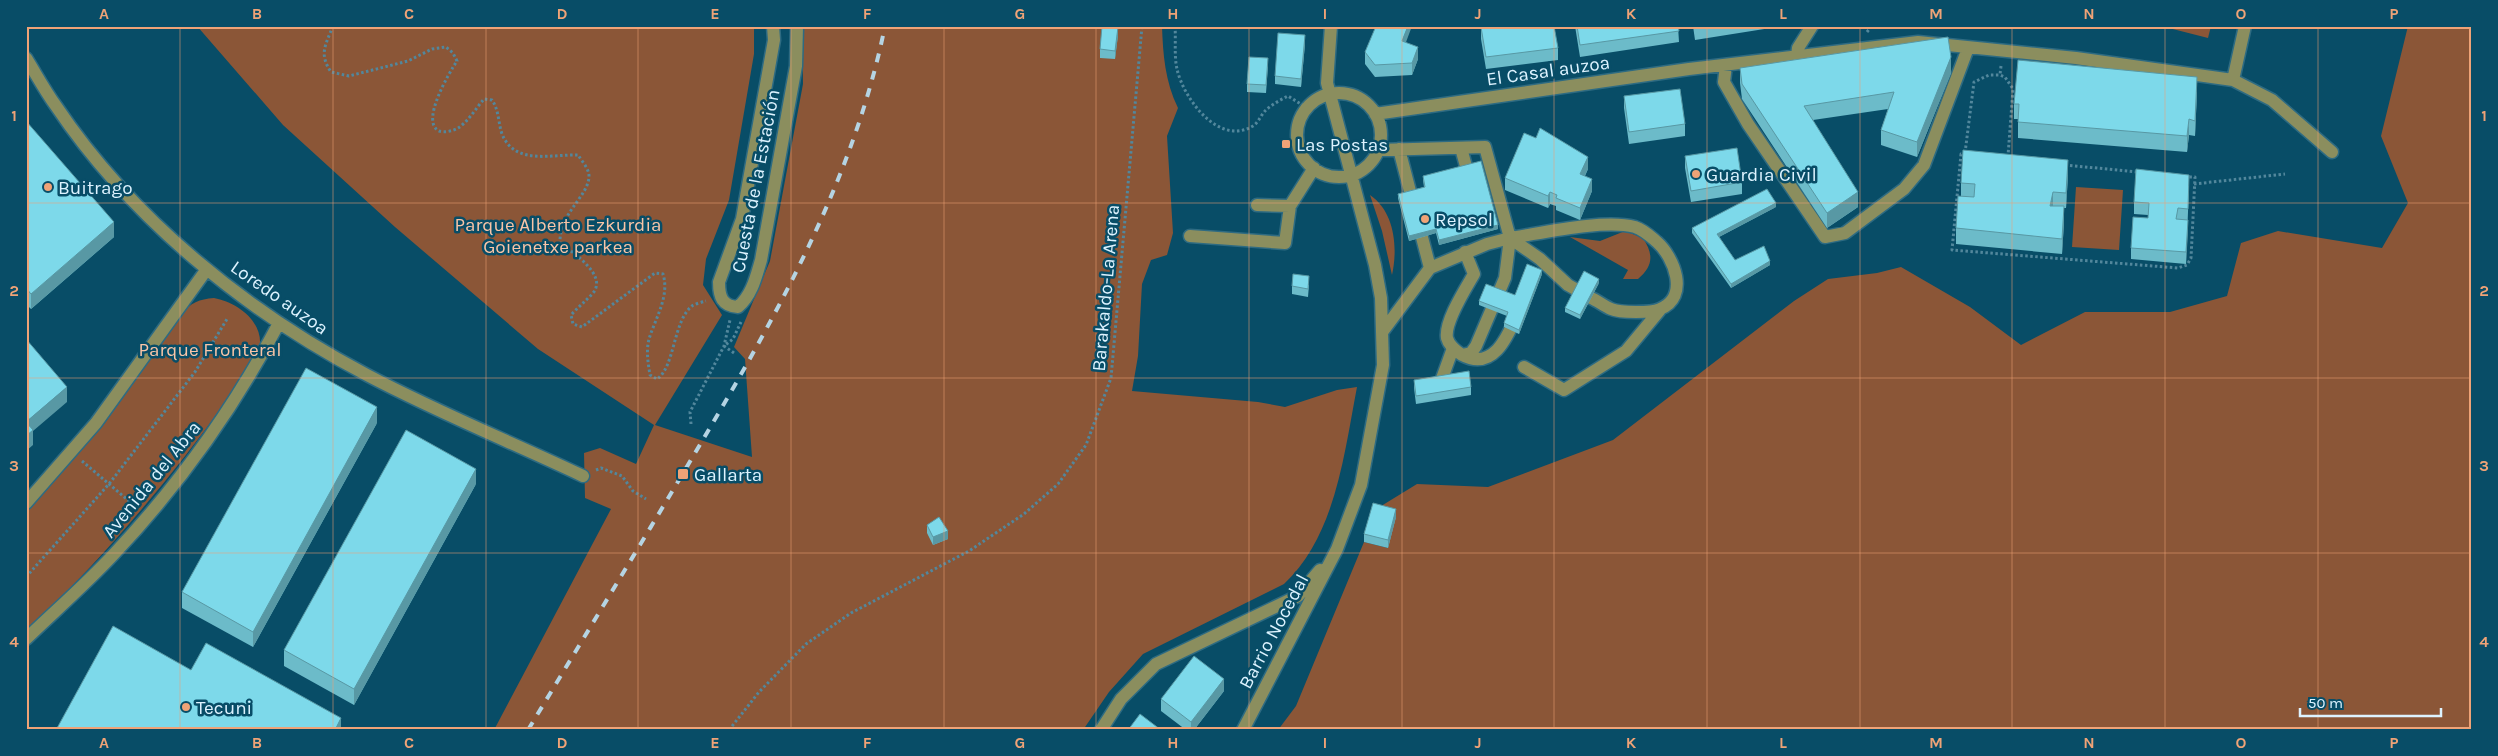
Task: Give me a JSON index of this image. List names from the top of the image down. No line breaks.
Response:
{"streets":{"street":["El Casal auzoa","Cuesta de la Estación","Loredo auzoa","Avenida del Abra","Barrio Nocedal"],"path":["Barakaldo-La Arena"]},"crossings":[["Loredo auzoa","Avenida del Abra"]],"parks":["Parque Alberto Ezkurdia Goienetxe parkea","Parque Fronteral"],"places":{"transit":["Las Postas","Gallarta"],"other":["Guardia Civil","Buitrago","Repsol","Tecuni"]},"scale_bar":"50 m","grid":{"columns":["A","B","C","D","E","F","G","H","I","J","K","L","M","N","O","P"],"rows":["1","2","3","4"]}}
